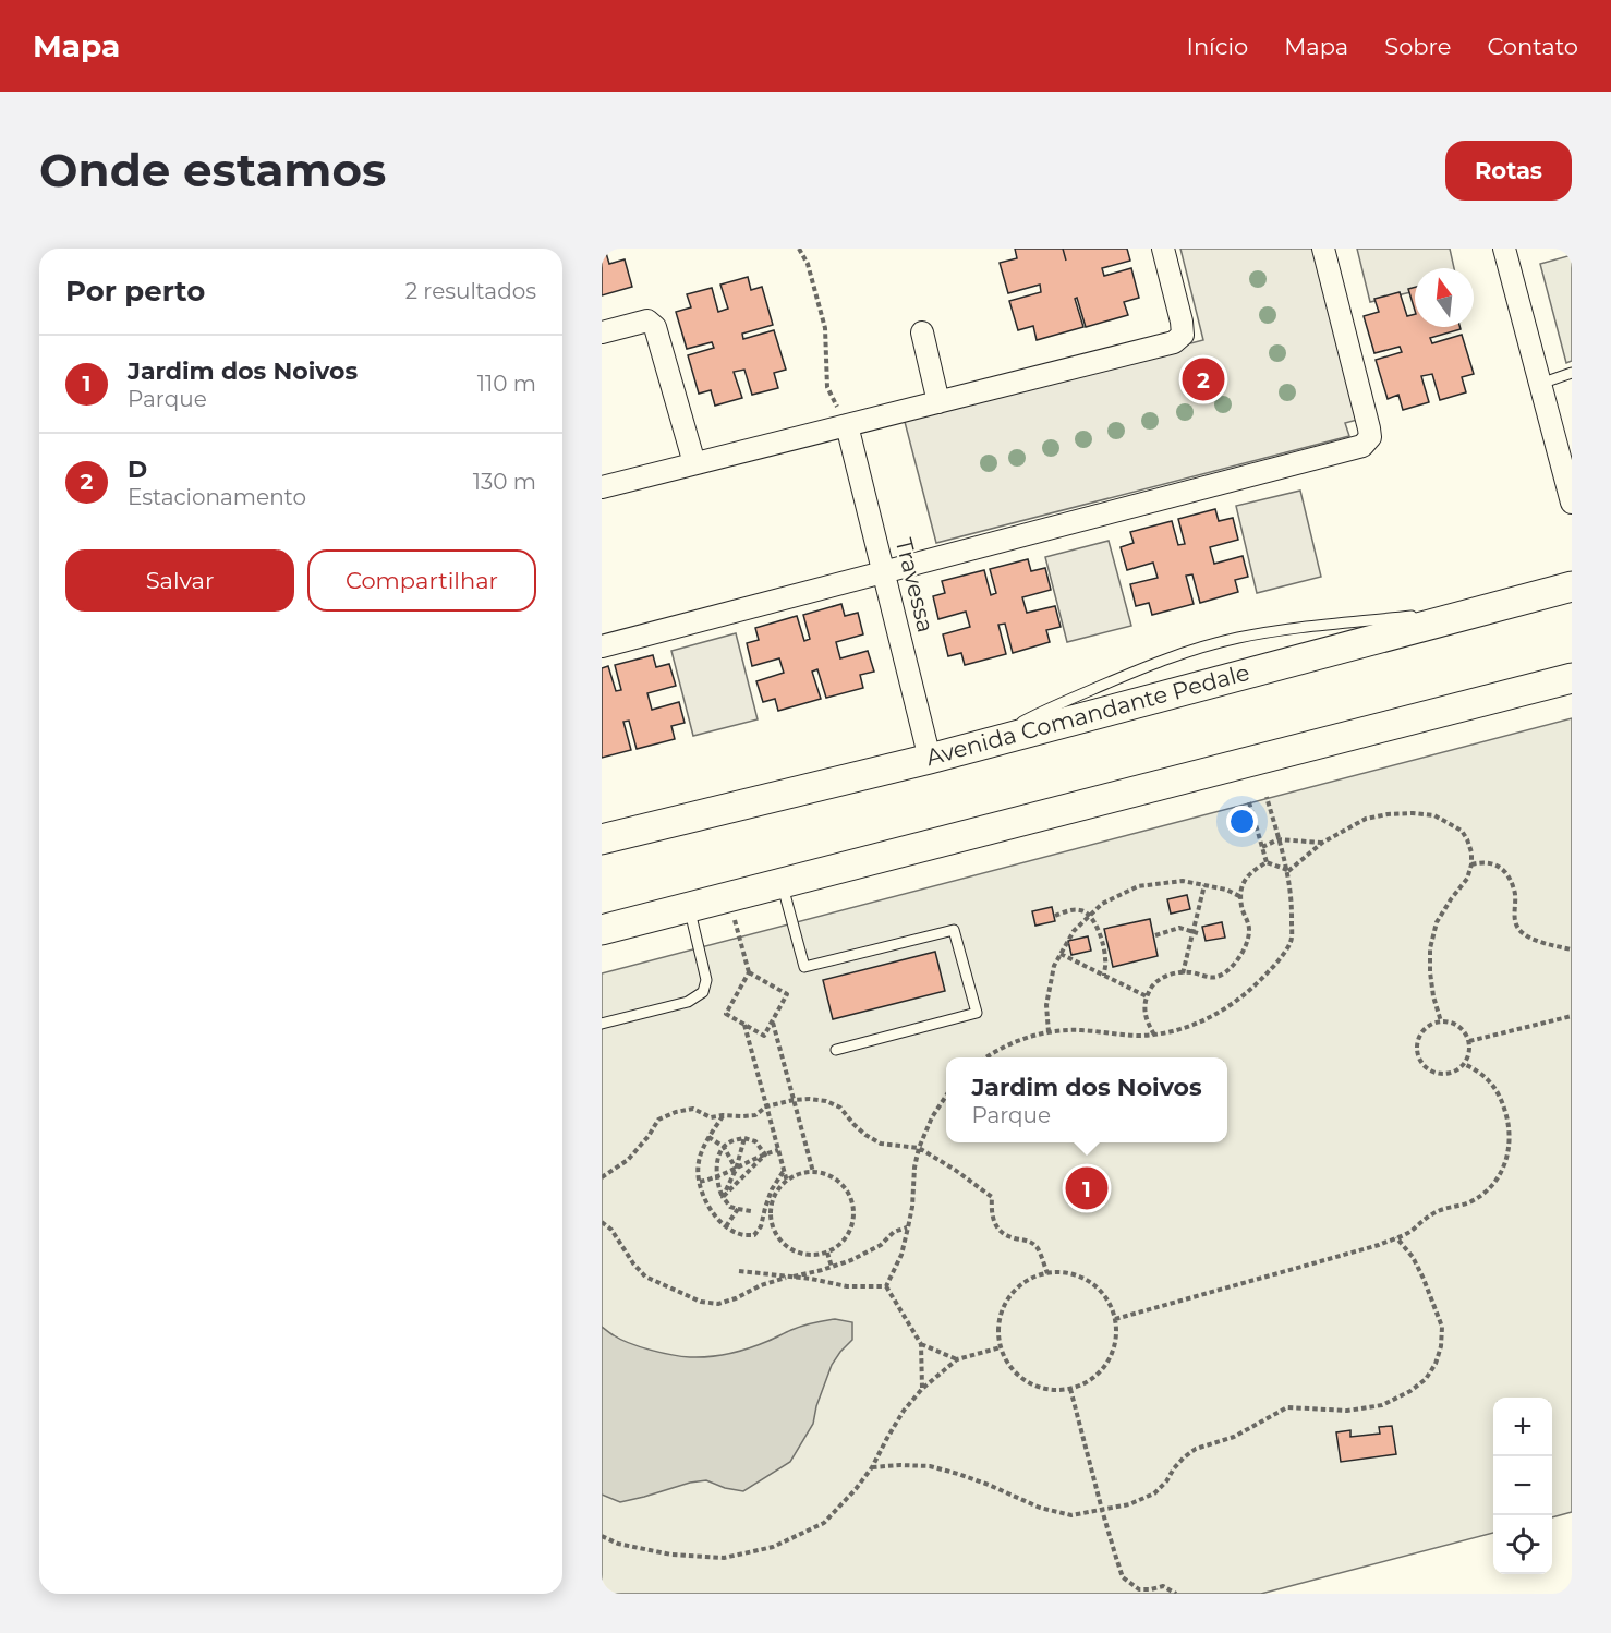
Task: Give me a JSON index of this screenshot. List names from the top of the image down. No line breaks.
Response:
{"streets":{"street":["Travessa","Avenida Comandante Pedale"]},"crossings":[["Travessa","Avenida Comandante Pedale"]],"north":"top","page":{"header":"Mapa","nav":["Início","Mapa","Sobre","Contato"],"buttons":["Rotas",["Salvar","Compartilhar"]],"title":"Onde estamos","heading":["Por perto","2 resultados"],"list":[{"mark":"1","name":"Jardim dos Noivos","note":"Parque","value":"110 m"},{"mark":"2","name":"D","note":"Estacionamento","value":"130 m"}],"pins":["2","1"],"popup":["Jardim dos Noivos","Parque"],"map_buttons":["+","−"]}}
